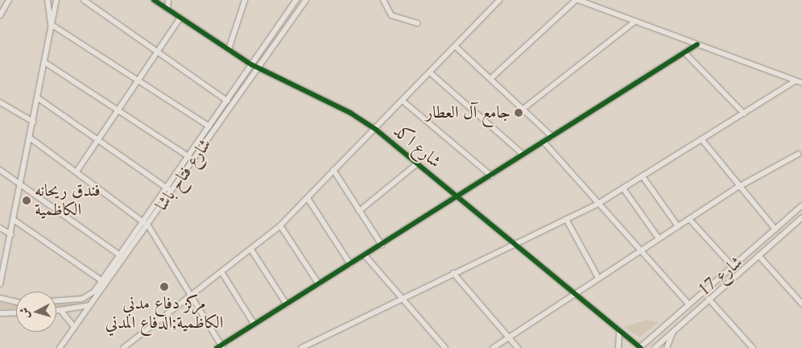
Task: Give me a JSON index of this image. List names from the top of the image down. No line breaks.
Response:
{"streets":{"street":["شارع اكد","شارع فتاح باشا","شارع 17"]},"crossings":[["شارع اكد","شارع فتاح باشا"],["شارع اكد","شارع 17"]],"places":["جامع آل العطار","فندق ريحانه الكاظمية","مركز دفاع مدني الكاظمية;الدفاع المدني"],"north":"left"}
